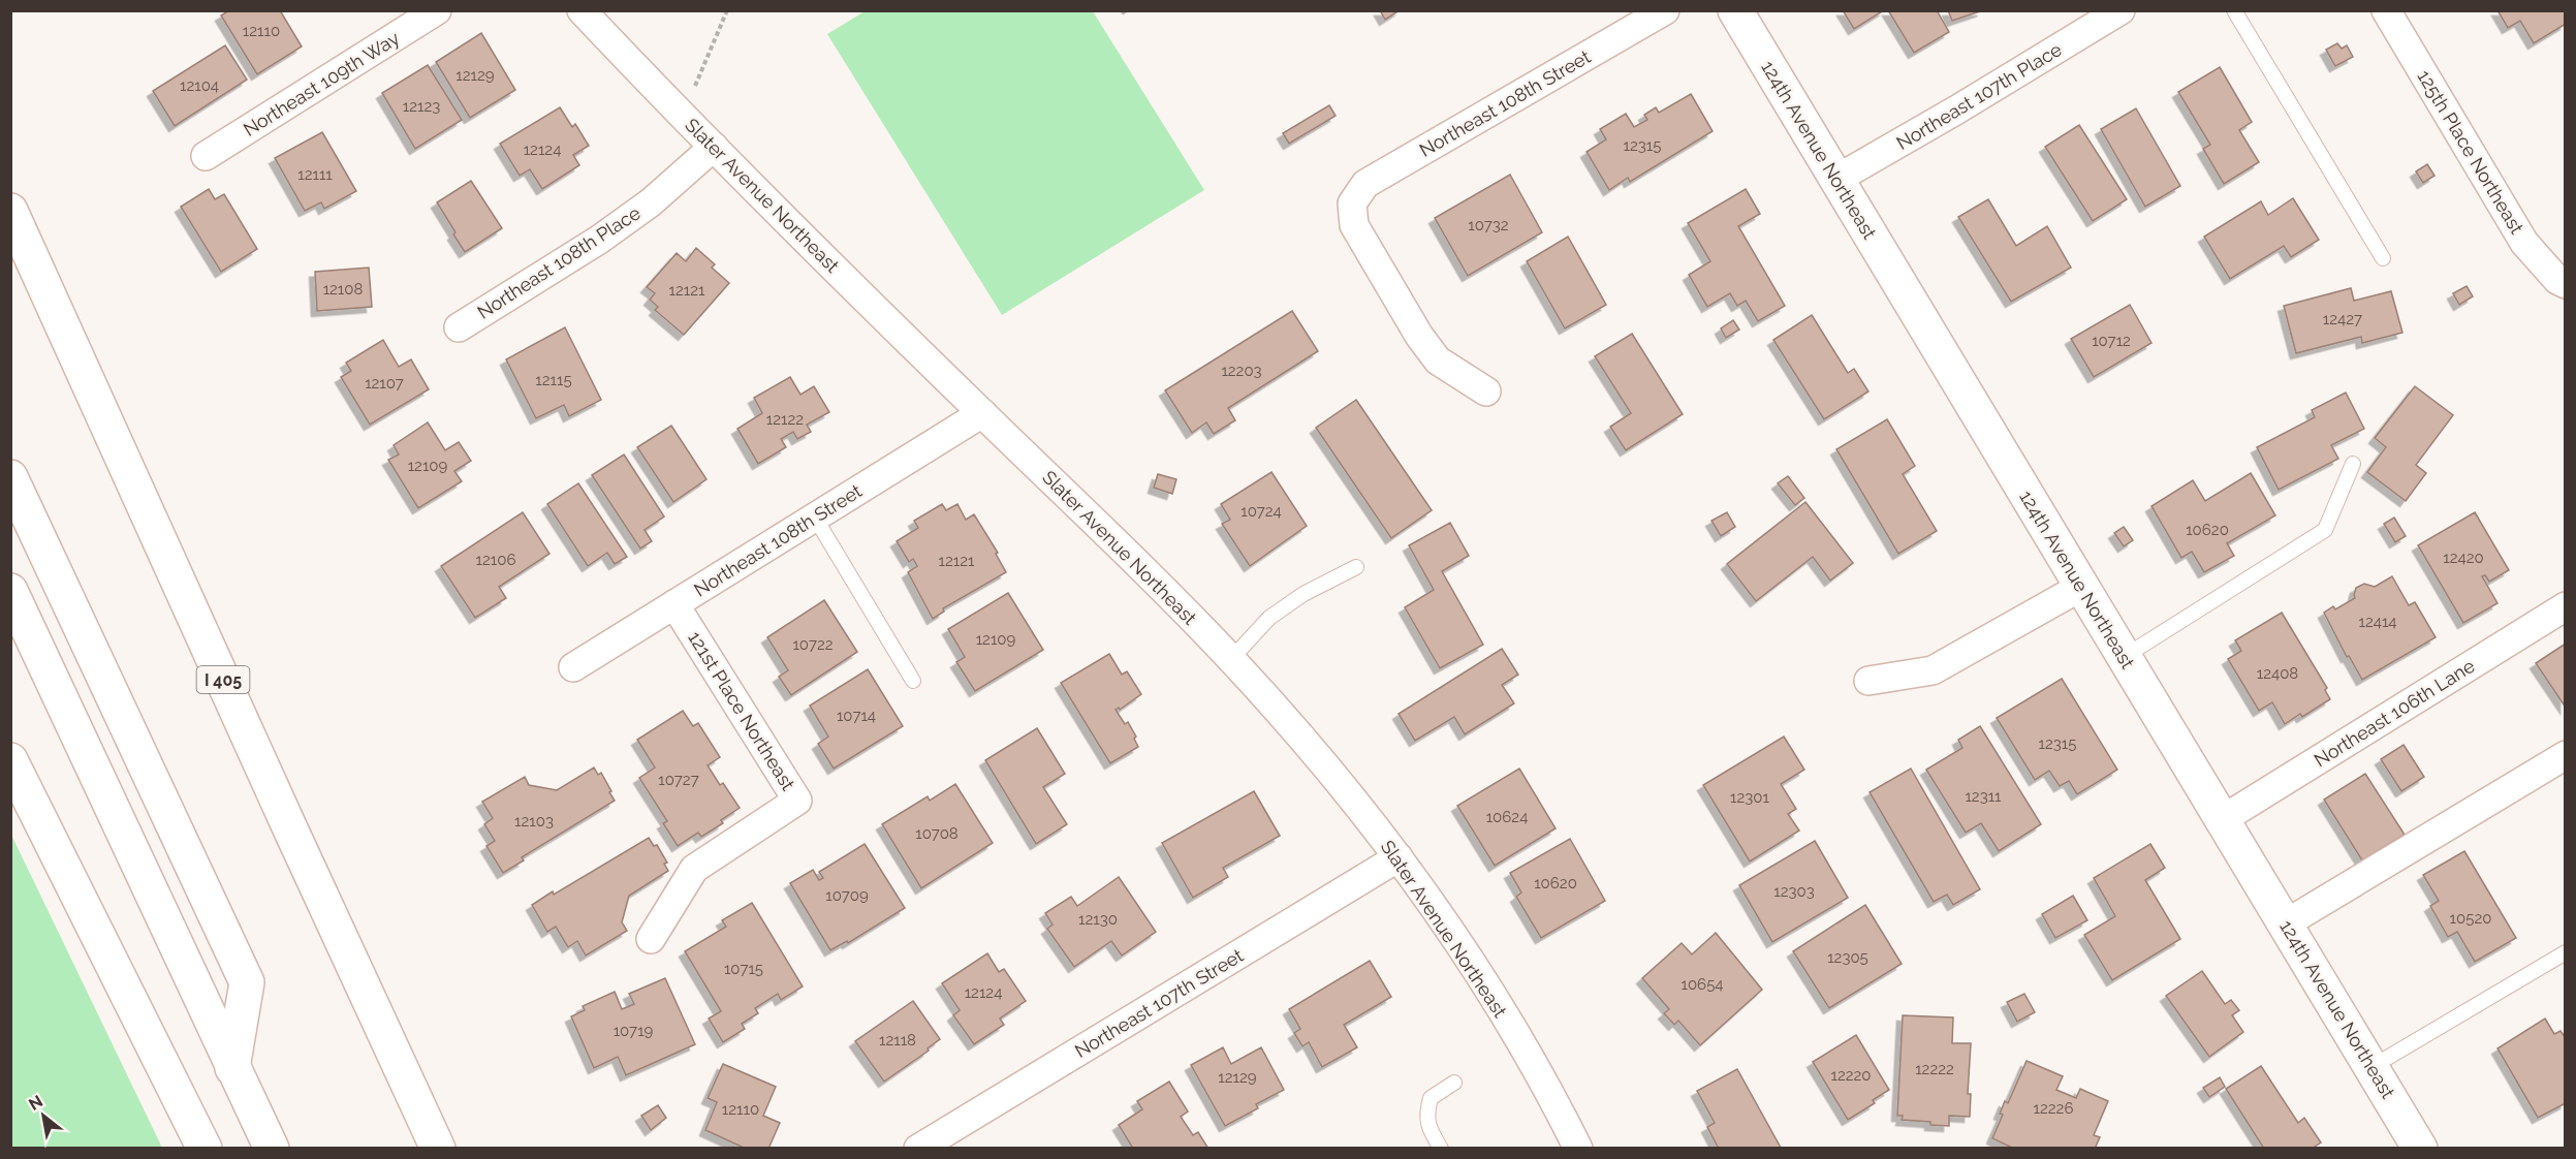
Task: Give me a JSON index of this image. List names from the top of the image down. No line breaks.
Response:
{"streets":{"main road":["124th Avenue Northeast","I 405"],"street":["Northeast 109th Way","Northeast 107th Place","Northeast 108th Street","125th Place Northeast","Slater Avenue Northeast","Northeast 108th Place","121st Place Northeast","Northeast 106th Lane","Northeast 107th Street"]},"crossings":[["Northeast 107th Place","124th Avenue Northeast"],["Northeast 108th Street","Slater Avenue Northeast"],["Northeast 108th Street","121st Place Northeast"],["124th Avenue Northeast","Northeast 106th Lane"],["Slater Avenue Northeast","Northeast 108th Place"],["Slater Avenue Northeast","Northeast 107th Street"]],"house_numbers":["12110","12129","12104","12123","12315","12124","12111","10732","12108","12121","12427","10712","12203","12115","12107","12122","12109","10724","10620","12420","12106","12121","12414","12109","10722","12408","10714","12315","10727","12311","12301","10624","12103","10708","10620","12303","10709","10520","12130","12305","10715","10654","12124","10719","12118","12222","12220","12129","12226","12110"],"north":"top left"}
